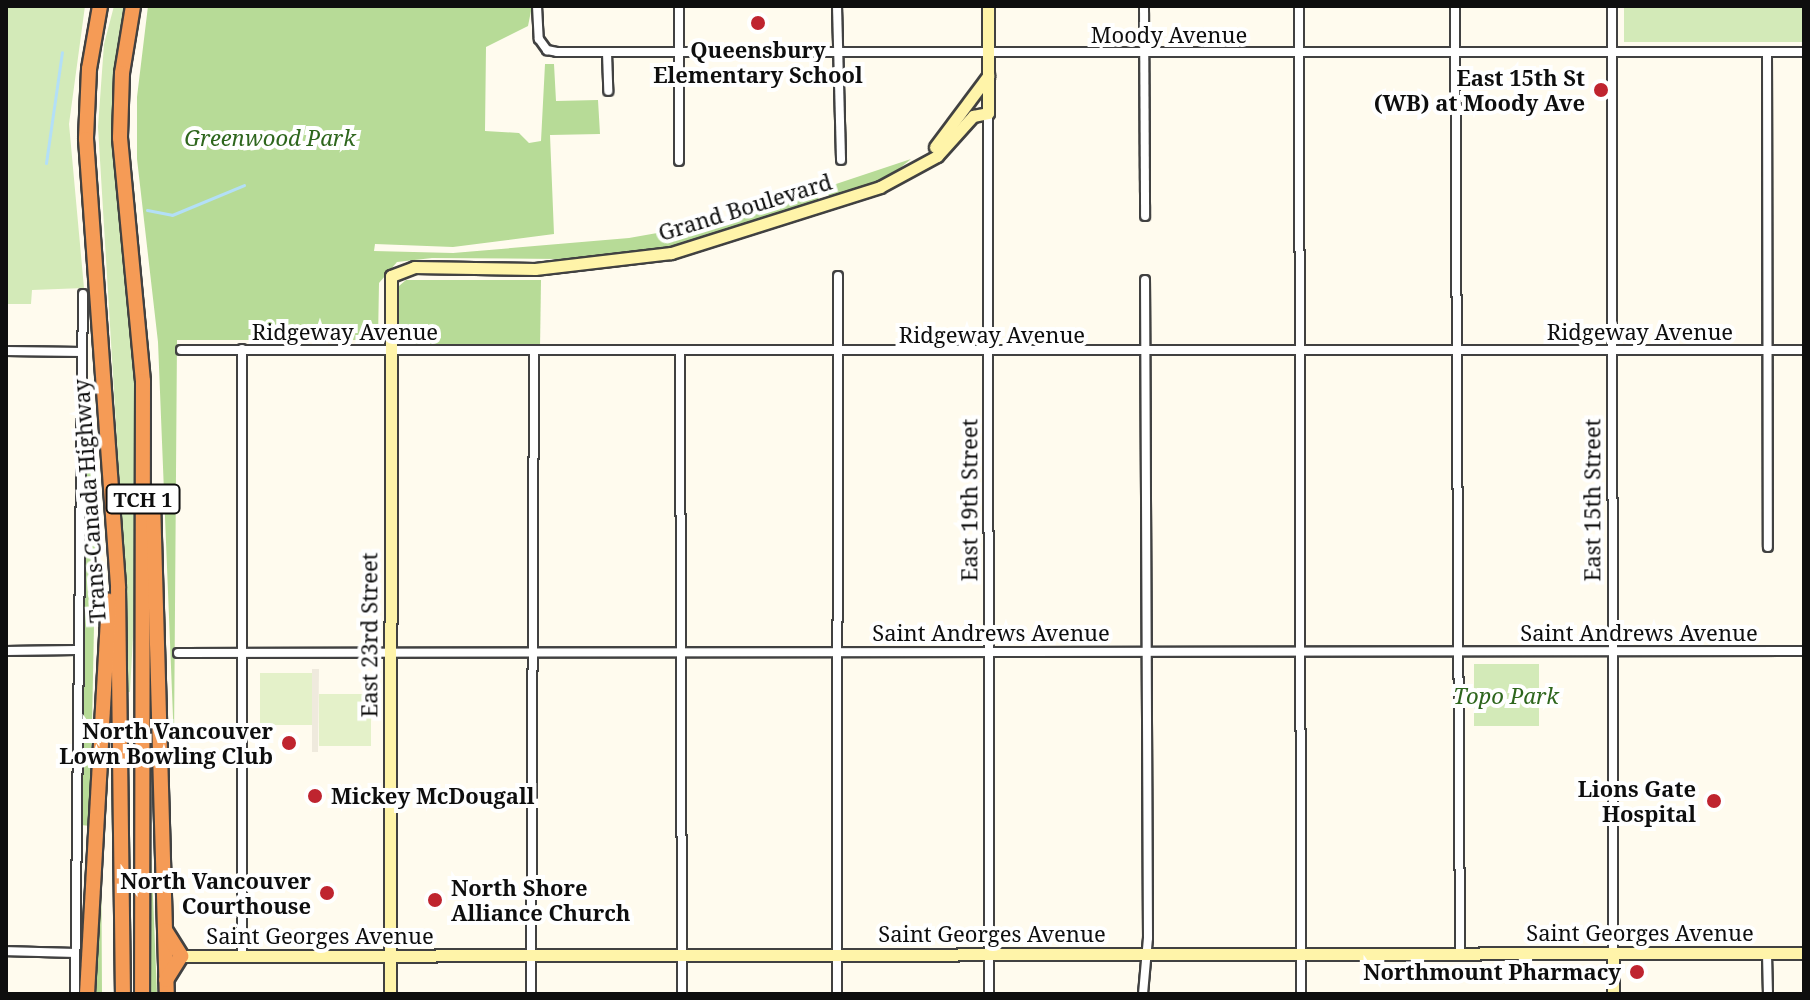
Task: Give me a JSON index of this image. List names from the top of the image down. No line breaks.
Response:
{"streets":{"highway":["TCH 1","Trans-Canada Highway"],"street":["Moody Avenue","Grand Boulevard","Ridgeway Avenue","East 19th Street","East 15th Street","Saint Andrews Avenue","East 23rd Street","Saint Georges Avenue"]},"crossings":[["Moody Avenue","East 19th Street"],["Moody Avenue","East 15th Street"],["Grand Boulevard","East 19th Street"],["Grand Boulevard","East 23rd Street"],["Ridgeway Avenue","East 19th Street"],["Ridgeway Avenue","East 15th Street"],["Ridgeway Avenue","East 23rd Street"],["East 19th Street","Saint Andrews Avenue"],["East 19th Street","Saint Georges Avenue"],["East 15th Street","Saint Andrews Avenue"],["East 15th Street","Saint Georges Avenue"],["Saint Andrews Avenue","East 23rd Street"],["East 23rd Street","Saint Georges Avenue"]],"parks":["Greenwood Park","Topo Park"],"places":["Queensbury Elementary School","East 15th St (WB) at Moody Ave","North Vancouver Lown Bowling Club","Mickey McDougall","Lions Gate Hospital","North Vancouver Courthouse","North Shore Alliance Church","Northmount Pharmacy"]}
